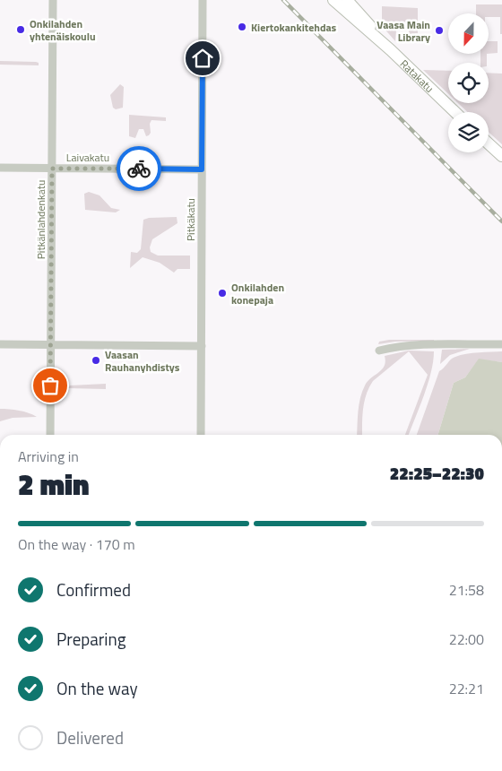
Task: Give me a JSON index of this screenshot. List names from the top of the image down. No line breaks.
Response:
{"streets":{"main road":["Ratakatu"],"street":["Laivakatu","Pitkänlahdenkatu","Pitkäkatu"]},"crossings":[["Laivakatu","Pitkänlahdenkatu"],["Laivakatu","Pitkäkatu"]],"places":["Kiertokankitehdas","Onkilahden yhtenäiskoulu","Vaasa Main Library","Onkilahden konepaja","Vaasan Rauhanyhdistys"],"north":"bottom","page":{"heading":["2 min","Arriving in","22:25–22:30"],"bar":"On the way · 170 m","list":[["Confirmed","21:58"],["Preparing","22:00"],["On the way","22:21"],"Delivered"]}}
